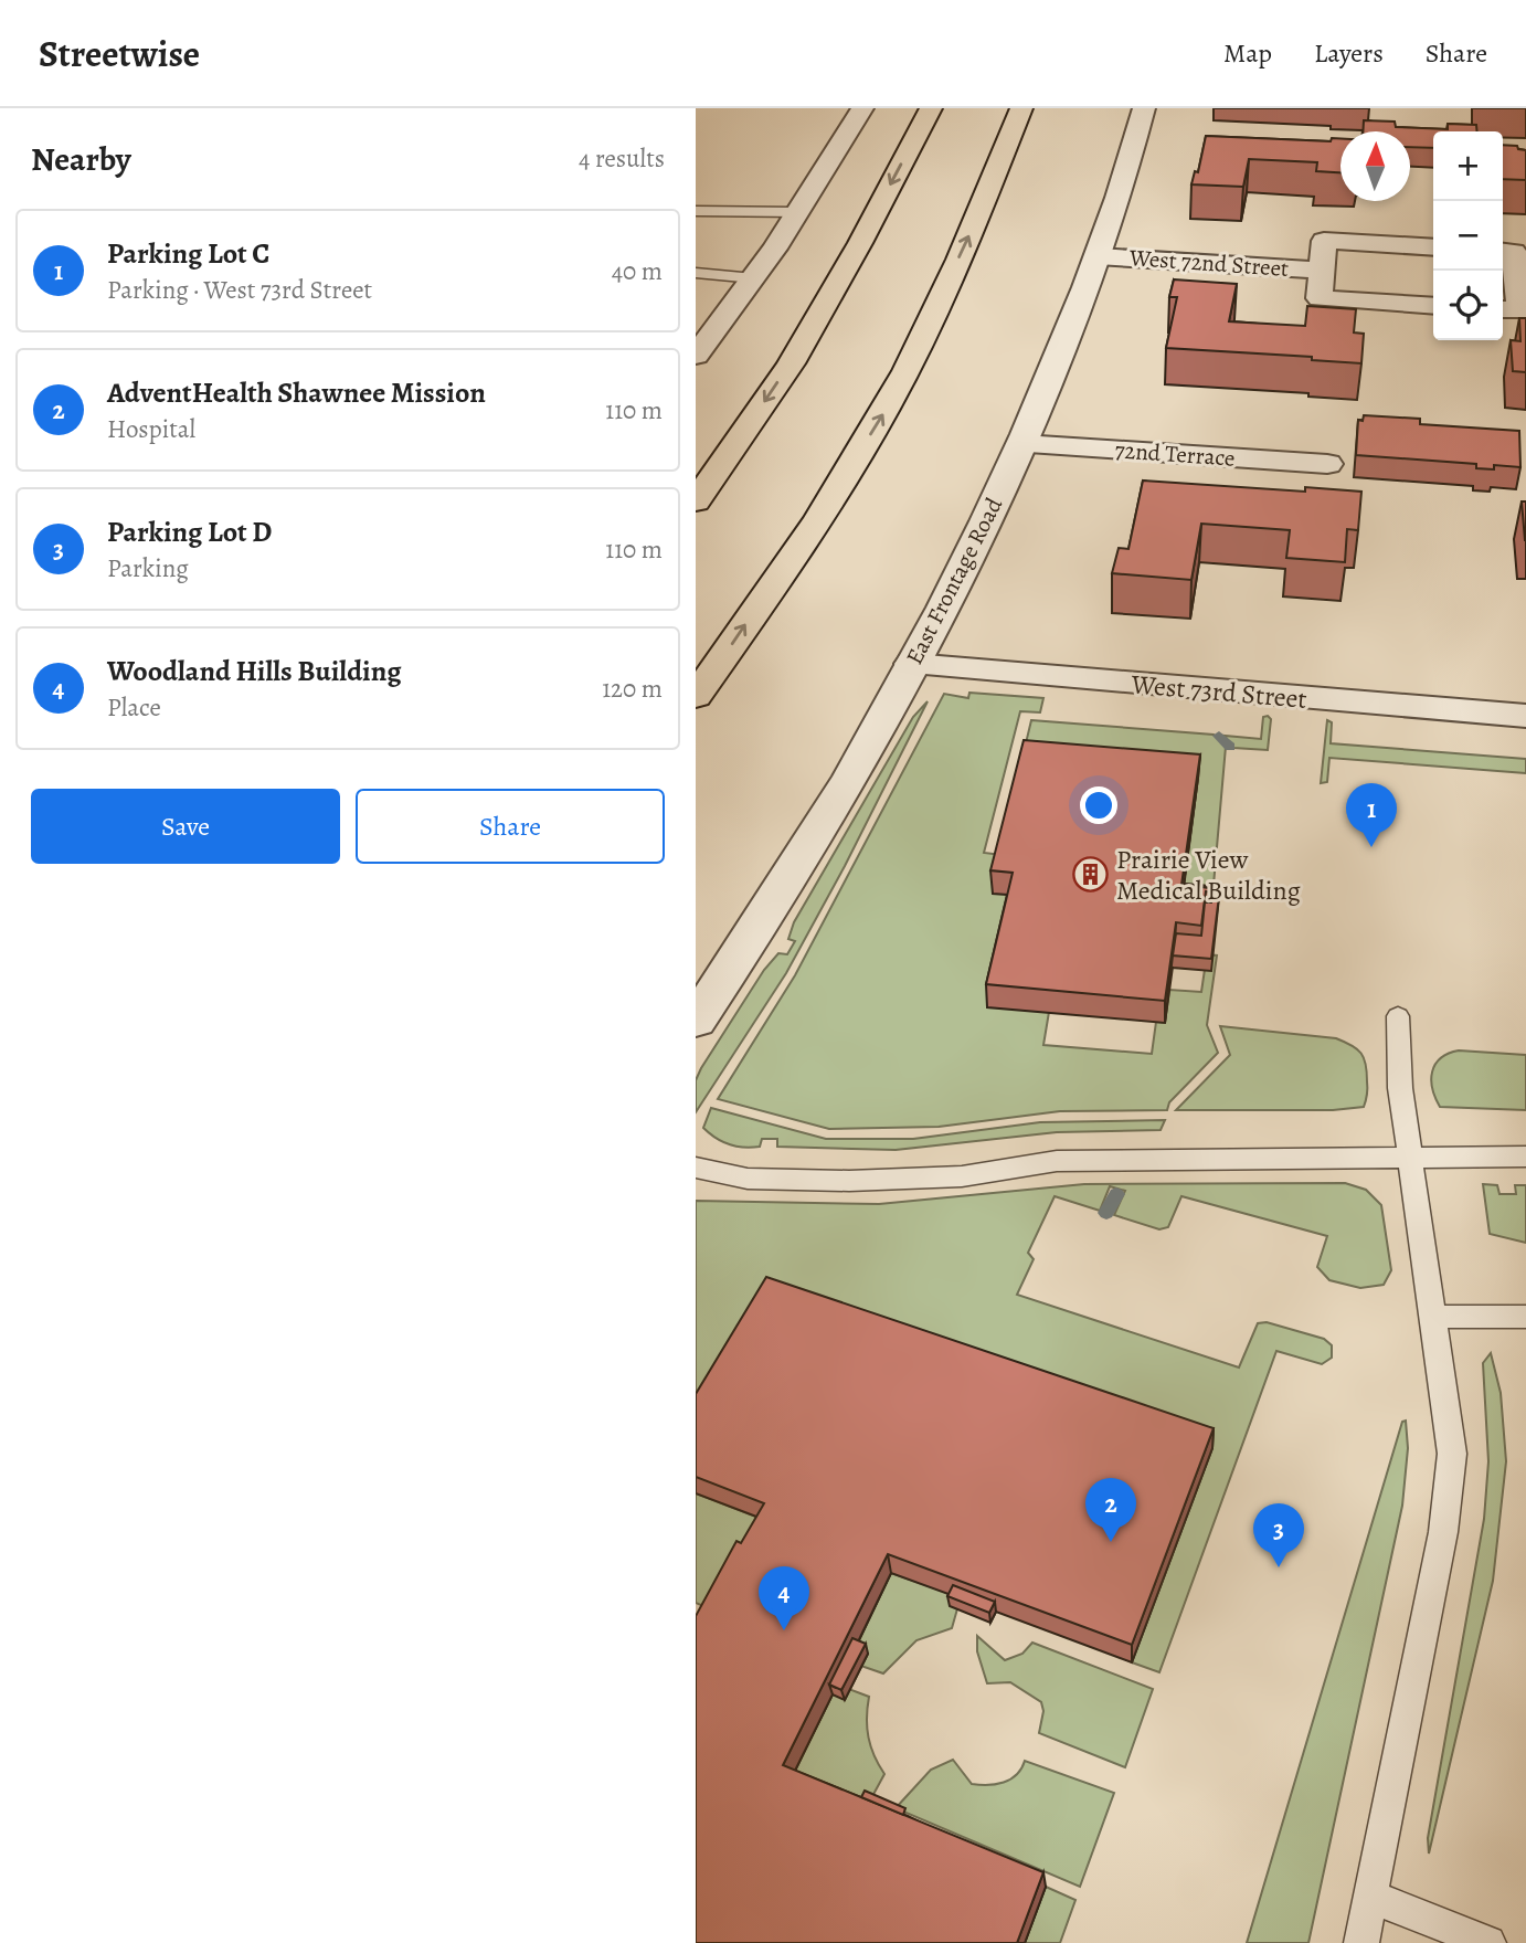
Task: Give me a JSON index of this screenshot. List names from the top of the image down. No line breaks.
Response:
{"streets":{"street":["West 72nd Street","72nd Terrace","East Frontage Road","West 73rd Street"]},"crossings":[["West 72nd Street","East Frontage Road"],["72nd Terrace","East Frontage Road"],["East Frontage Road","West 73rd Street"]],"places":{"building":["Prairie View Medical Building"]},"north":"top","page":{"header":"Streetwise","nav":["Map","Layers","Share"],"heading":["Nearby","4 results"],"map_buttons":["+","−"],"list":[{"mark":"1","name":"Parking Lot C","note":"Parking · West 73rd Street","value":"40 m"},{"mark":"2","name":"AdventHealth Shawnee Mission","note":"Hospital","value":"110 m"},{"mark":"3","name":"Parking Lot D","note":"Parking","value":"110 m"},{"mark":"4","name":"Woodland Hills Building","note":"Place","value":"120 m"}],"buttons":["Save","Share"],"pins":["1","2","3","4"]}}
